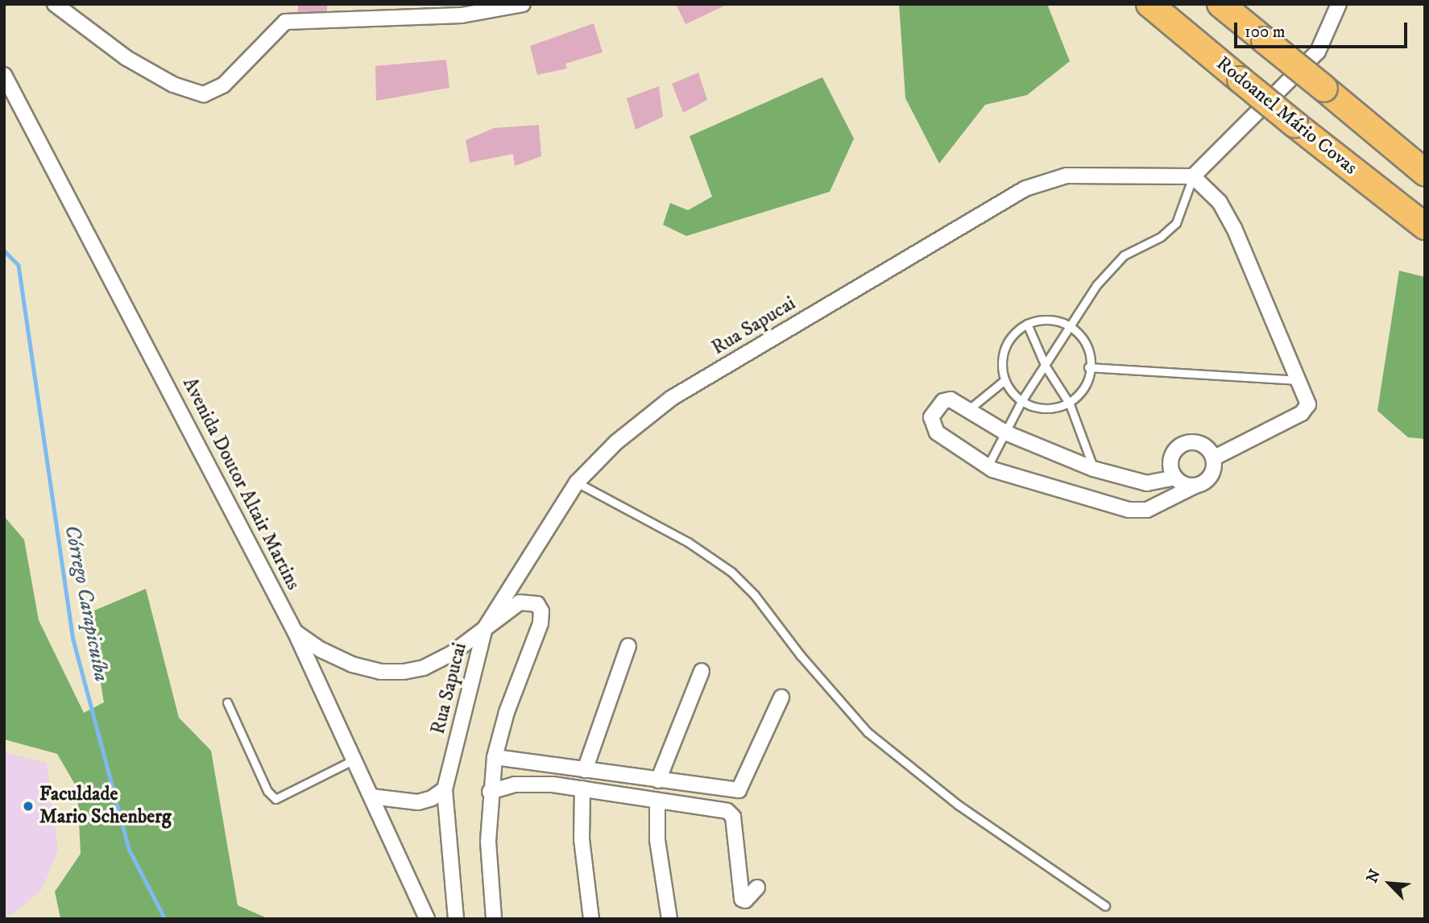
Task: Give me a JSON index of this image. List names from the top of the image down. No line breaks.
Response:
{"streets":{"highway":["Rodoanel Mário Covas"],"street":["Rua Sapucai","Avenida Doutor Altair Martins"]},"water":["Córrego Carapicuíba"],"places":["Faculdade Mario Schenberg"],"scale_bar":"100 m","north":"top left"}
